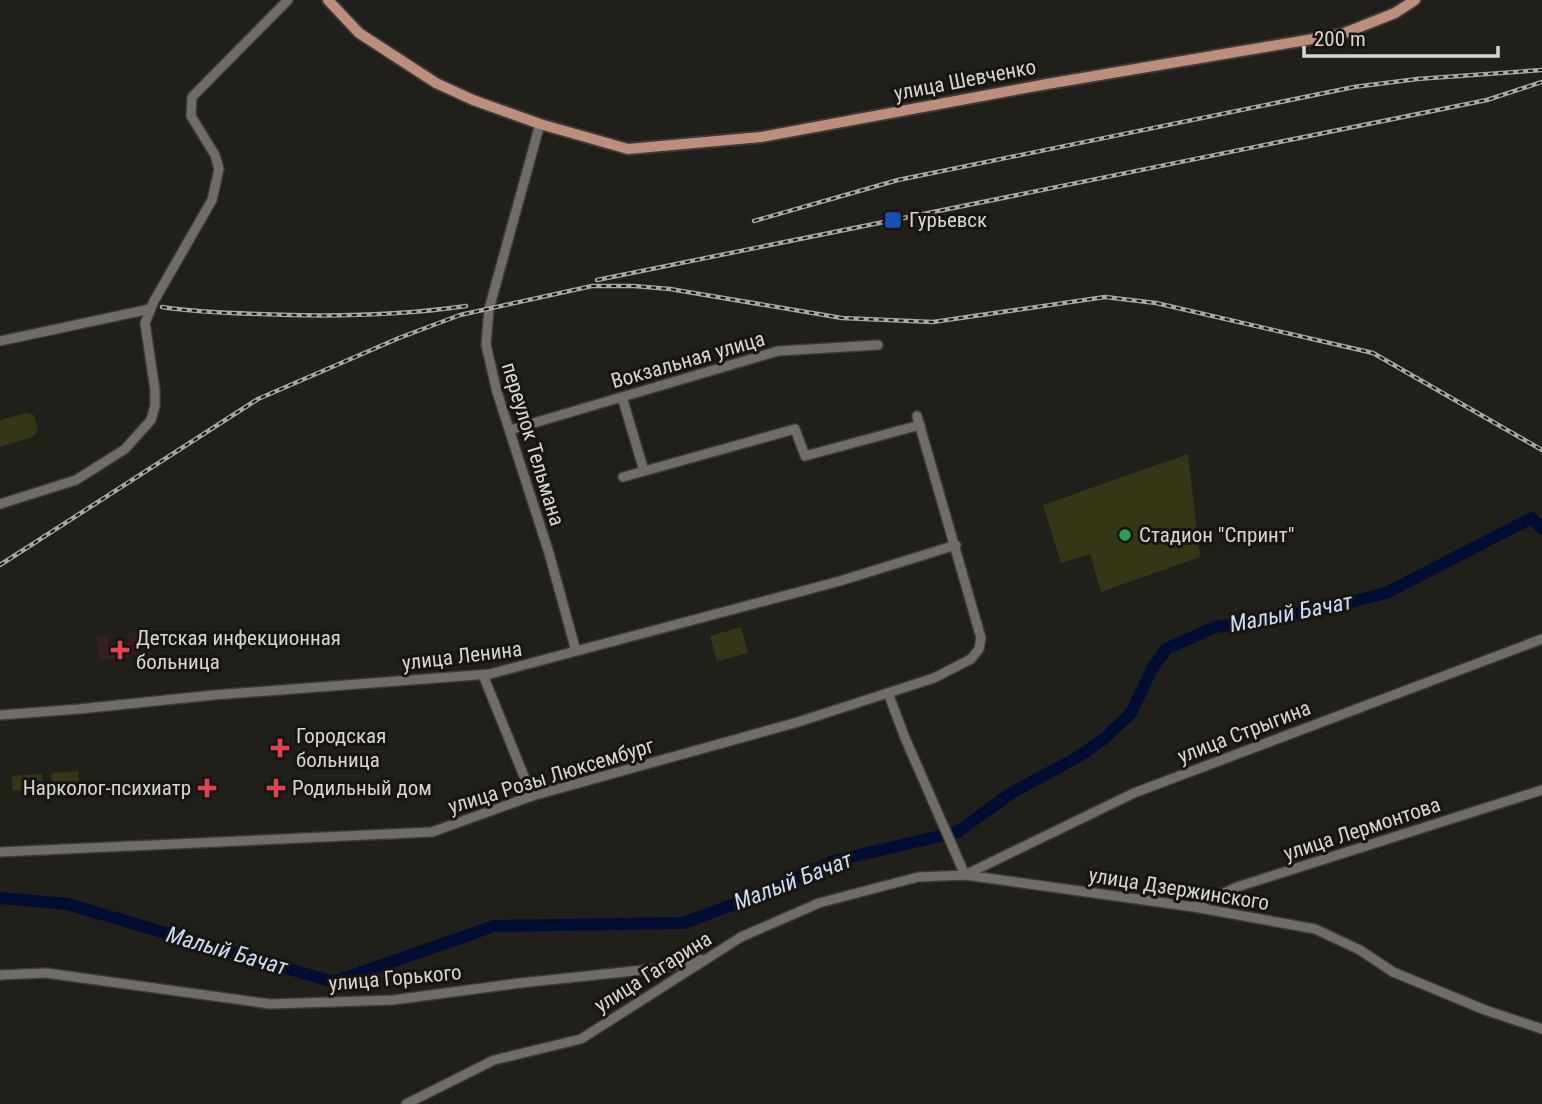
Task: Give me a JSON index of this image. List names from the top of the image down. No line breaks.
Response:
{"streets":{"main road":["улица Шевченко"],"street":["Вокзальная улица","переулок Тельмана","улица Ленина","улица Стрыгина","улица Розы Люксембург","улица Лермонтова","улица Дзержинского","улица Гагарина","улица Горького"]},"crossings":[["улица Шевченко","переулок Тельмана"],["Вокзальная улица","переулок Тельмана"],["переулок Тельмана","улица Ленина"],["улица Ленина","улица Розы Люксембург"],["улица Стрыгина","улица Дзержинского"],["улица Стрыгина","улица Гагарина"],["улица Лермонтова","улица Дзержинского"],["улица Дзержинского","улица Гагарина"],["улица Гагарина","улица Горького"]],"water":["Малый Бачат"],"places":{"transit":["Гурьевск"],"other":["Стадион \"Спринт\""],"health":["Детская инфекционная больница","Городская больница","Нарколог-психиатр","Родильный дом"]},"scale_bar":"200 m"}
